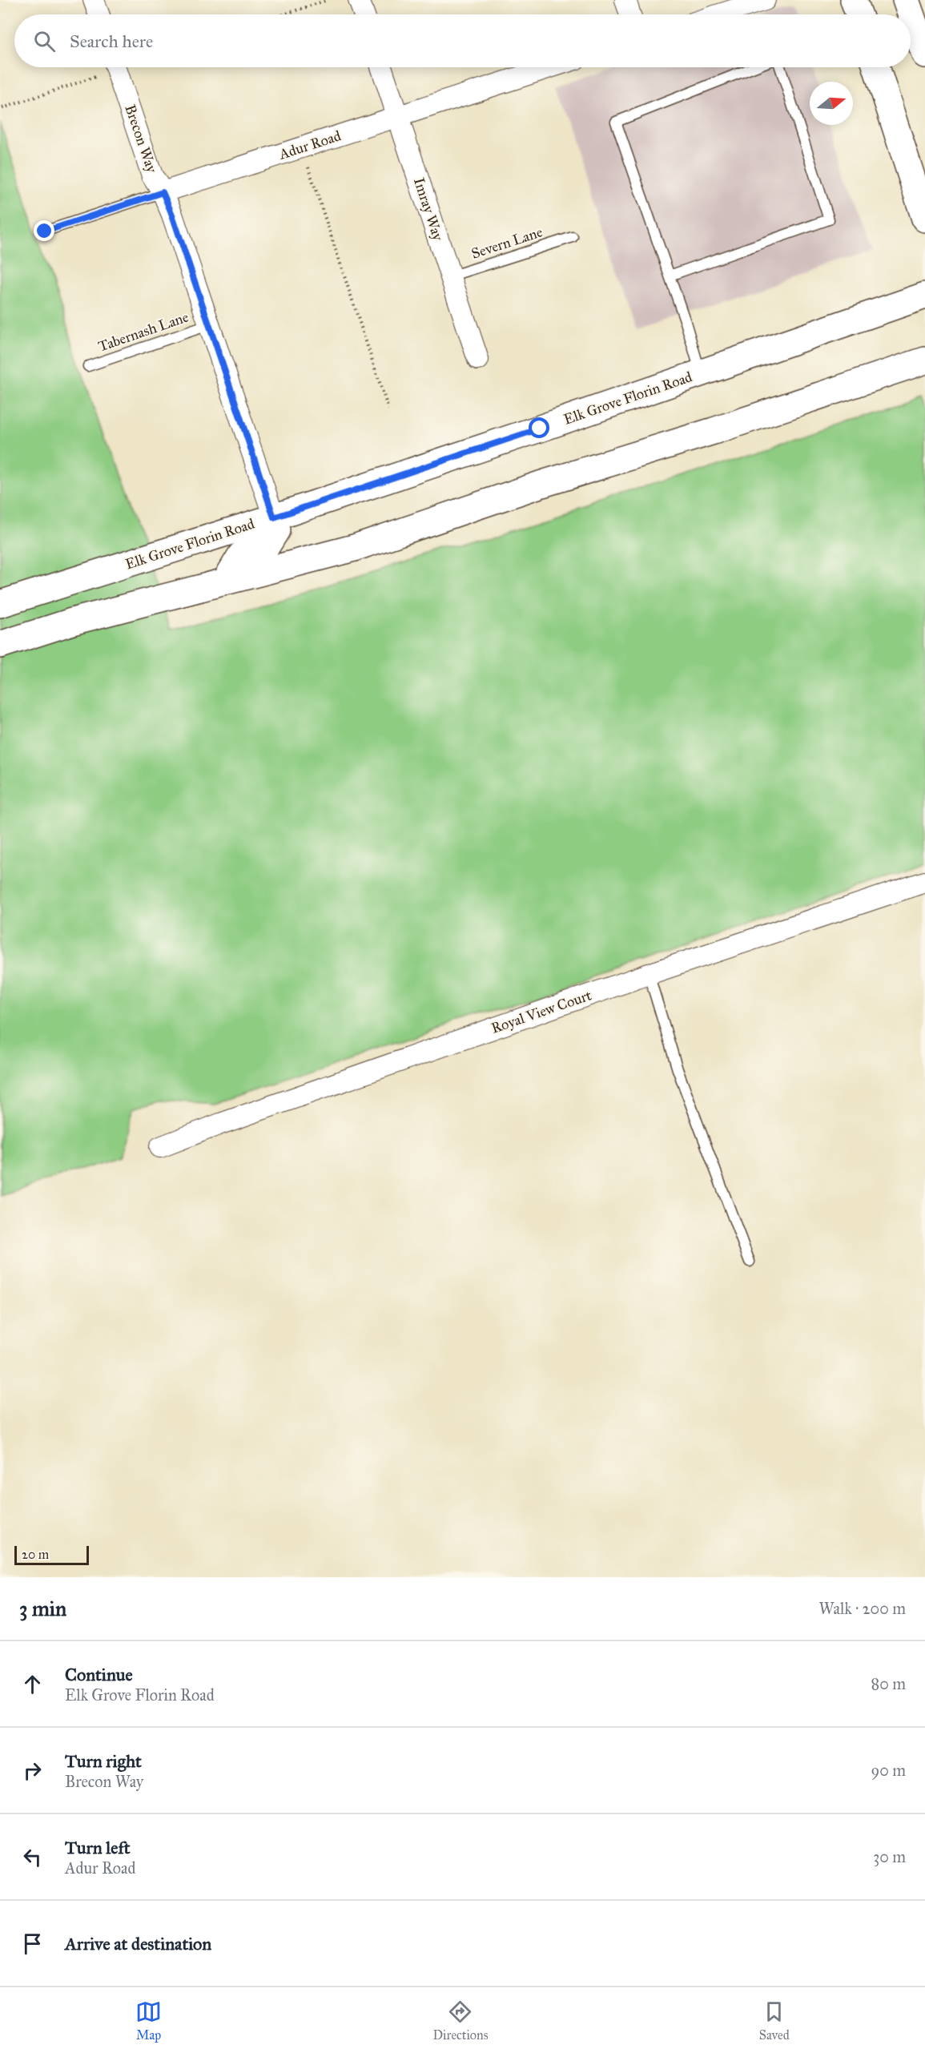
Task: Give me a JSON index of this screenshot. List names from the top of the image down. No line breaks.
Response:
{"streets":{"main road":["Elk Grove Florin Road"],"street":["Brecon Way","Adur Road","Imray Way","Royal View Court"],"lane":["Severn Lane","Tabernash Lane"]},"crossings":[["Brecon Way","Adur Road"],["Brecon Way","Tabernash Lane"],["Brecon Way","Elk Grove Florin Road"],["Adur Road","Imray Way"],["Imray Way","Severn Lane"]],"scale_bar":"20 m","north":"right","page":{"search":"Search here","scale":"20 m","heading":["3 min","Walk · 200 m"],"list":[["Continue","Elk Grove Florin Road","80 m"],["Turn right","Brecon Way","90 m"],["Turn left","Adur Road","30 m"],"Arrive at destination"],"nav":["Map","Directions","Saved"]}}
